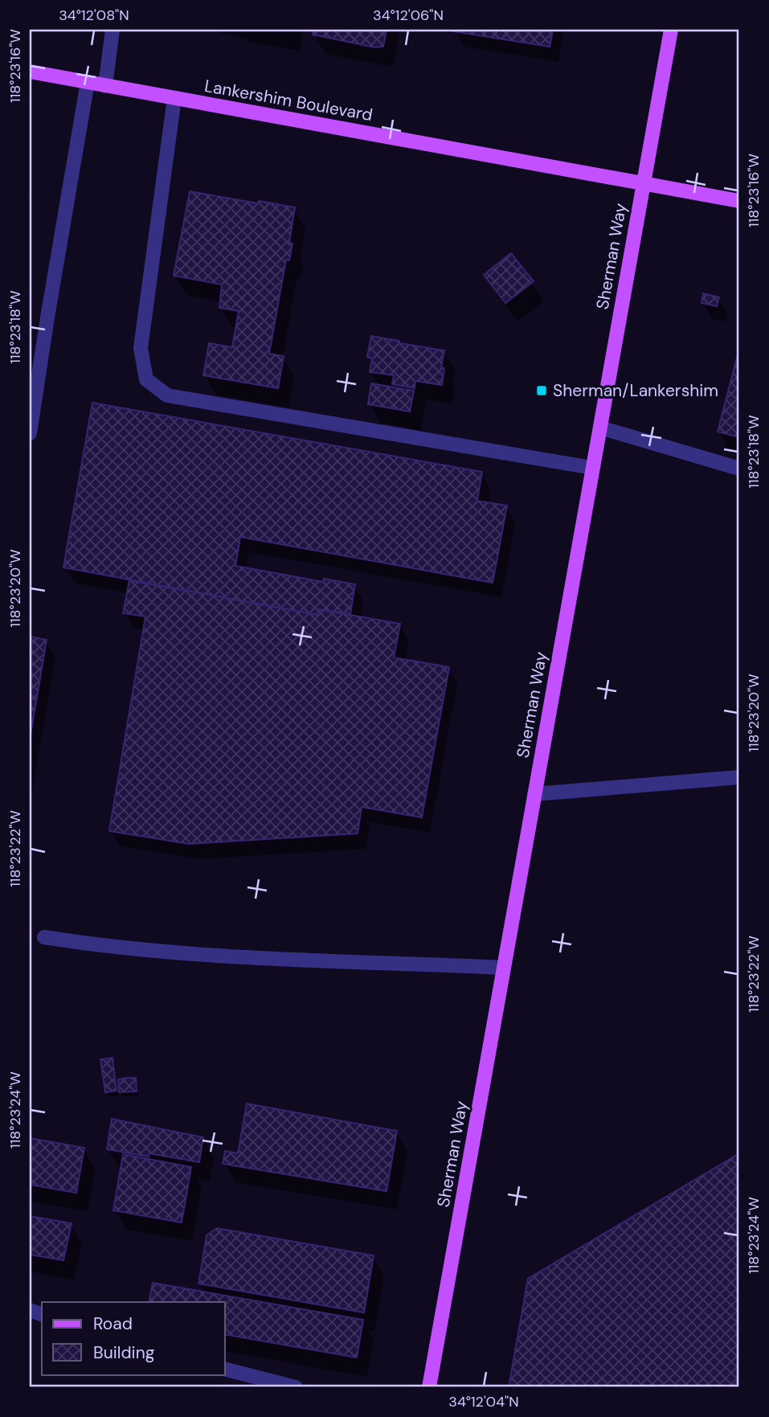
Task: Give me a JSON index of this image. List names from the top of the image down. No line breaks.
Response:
{"streets":{"main road":["Lankershim Boulevard","Sherman Way"]},"crossings":[["Lankershim Boulevard","Sherman Way"]],"places":{"transit":["Sherman/Lankershim"]},"legend":["Road","Building"],"coordinates":["34°12'08\"N","34°12'06\"N","118°23'16\"W","118°23'18\"W","118°23'20\"W","118°23'22\"W","118°23'24\"W","34°12'04\"N"]}
